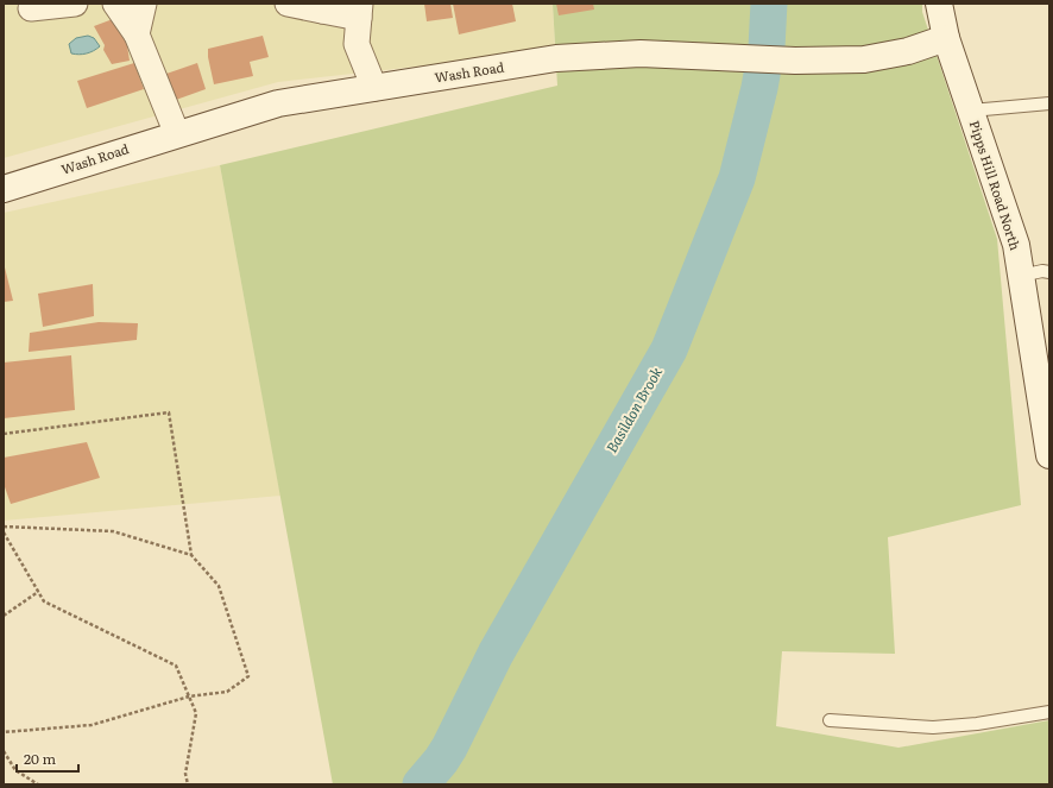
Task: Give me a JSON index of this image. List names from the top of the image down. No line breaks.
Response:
{"streets":{"street":["Wash Road","Pipps Hill Road North"]},"crossings":[["Wash Road","Pipps Hill Road North"]],"water":["Basildon Brook"],"scale_bar":"20 m"}
